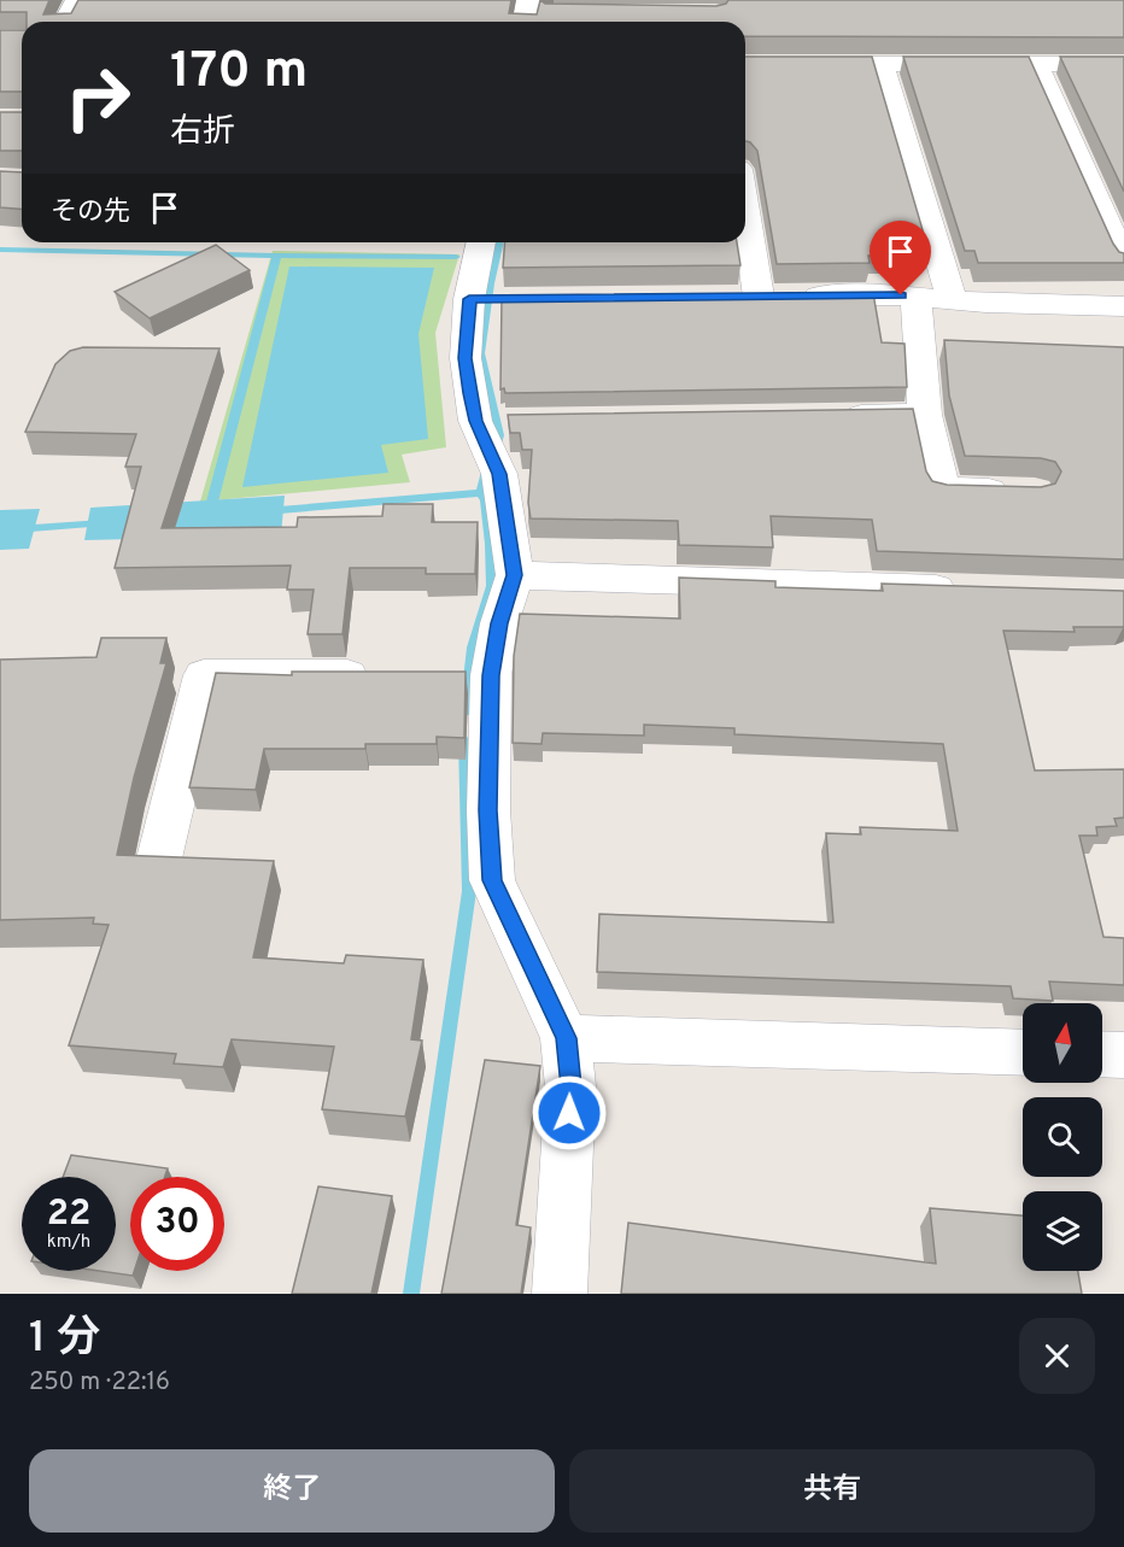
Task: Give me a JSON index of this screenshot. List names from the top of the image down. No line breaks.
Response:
{"north":"top","page":{"turn":["170 m","右折"],"then":"その先","speed":"22 km/h","limit":"30","heading":["1 分","250 m · 22:16"],"buttons":["終了","共有"]}}
